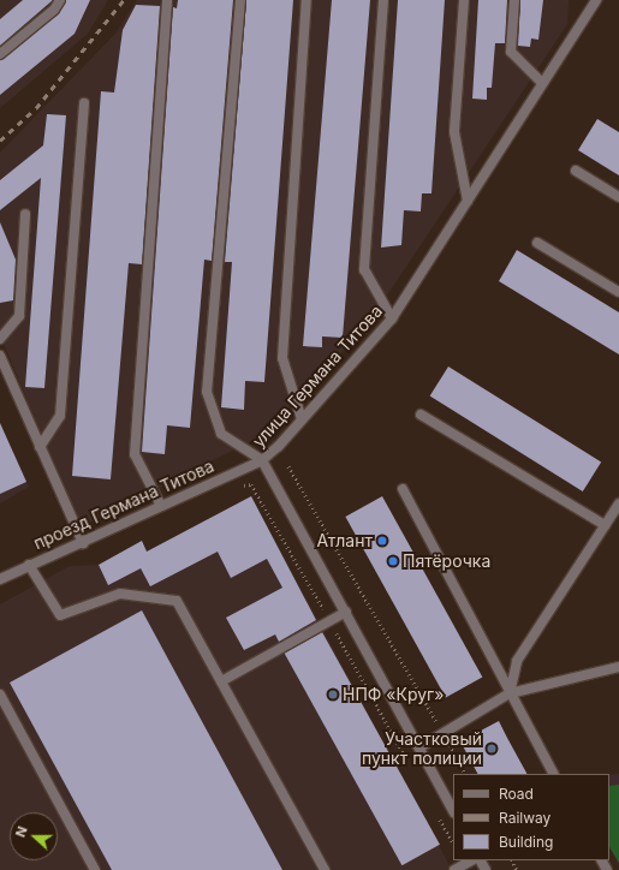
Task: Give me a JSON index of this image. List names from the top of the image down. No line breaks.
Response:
{"streets":{"street":["улица Германа Титова","проезд Германа Титова"]},"crossings":[["улица Германа Титова","проезд Германа Титова"]],"places":["Атлант","Пятёрочка","НПФ «Круг»","Участковый пункт полиции"],"legend":["Road","Railway","Building"],"north":"left"}
